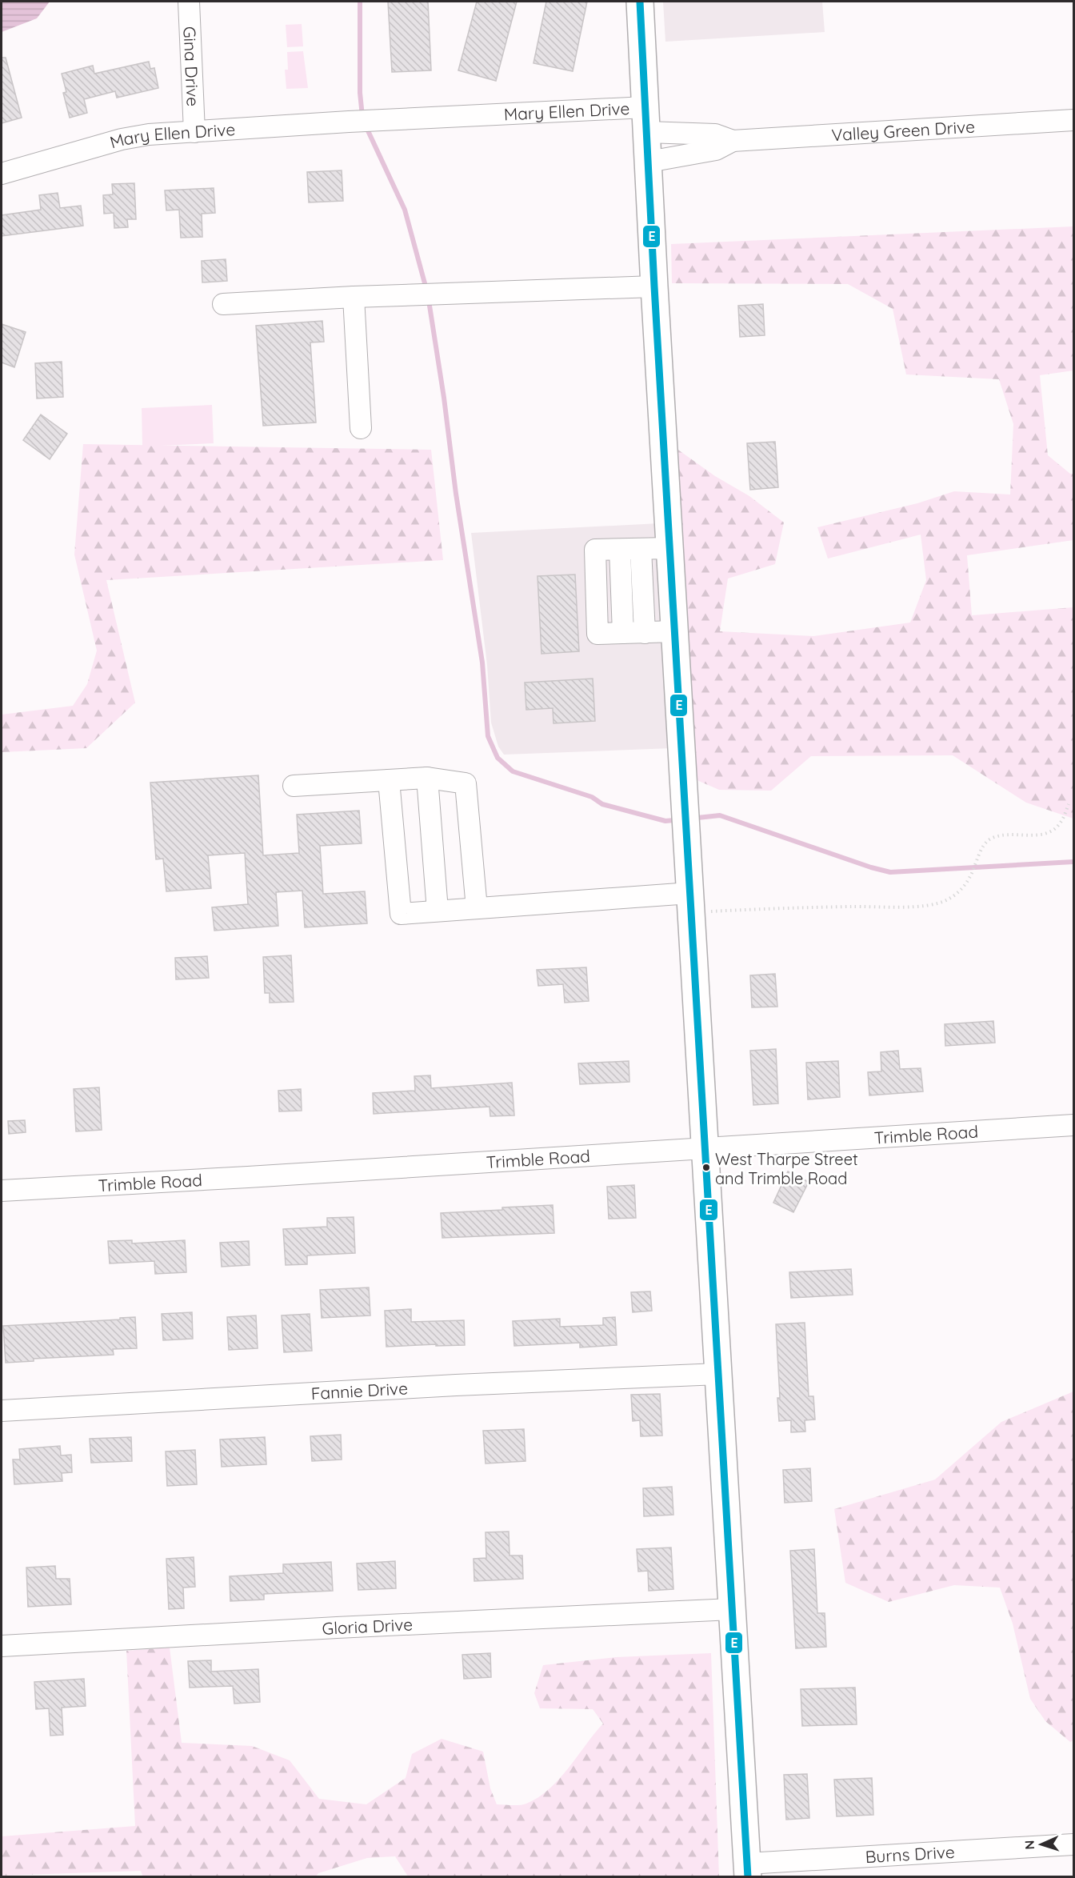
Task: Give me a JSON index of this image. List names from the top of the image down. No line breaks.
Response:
{"streets":{"street":["Gina Drive","Mary Ellen Drive","Valley Green Drive","Trimble Road","Fannie Drive","Gloria Drive","Burns Drive"]},"crossings":[["Gina Drive","Mary Ellen Drive"],["Mary Ellen Drive","Valley Green Drive"]],"places":["West Tharpe Street and Trimble Road"],"lines":["transit line E"],"north":"left"}
